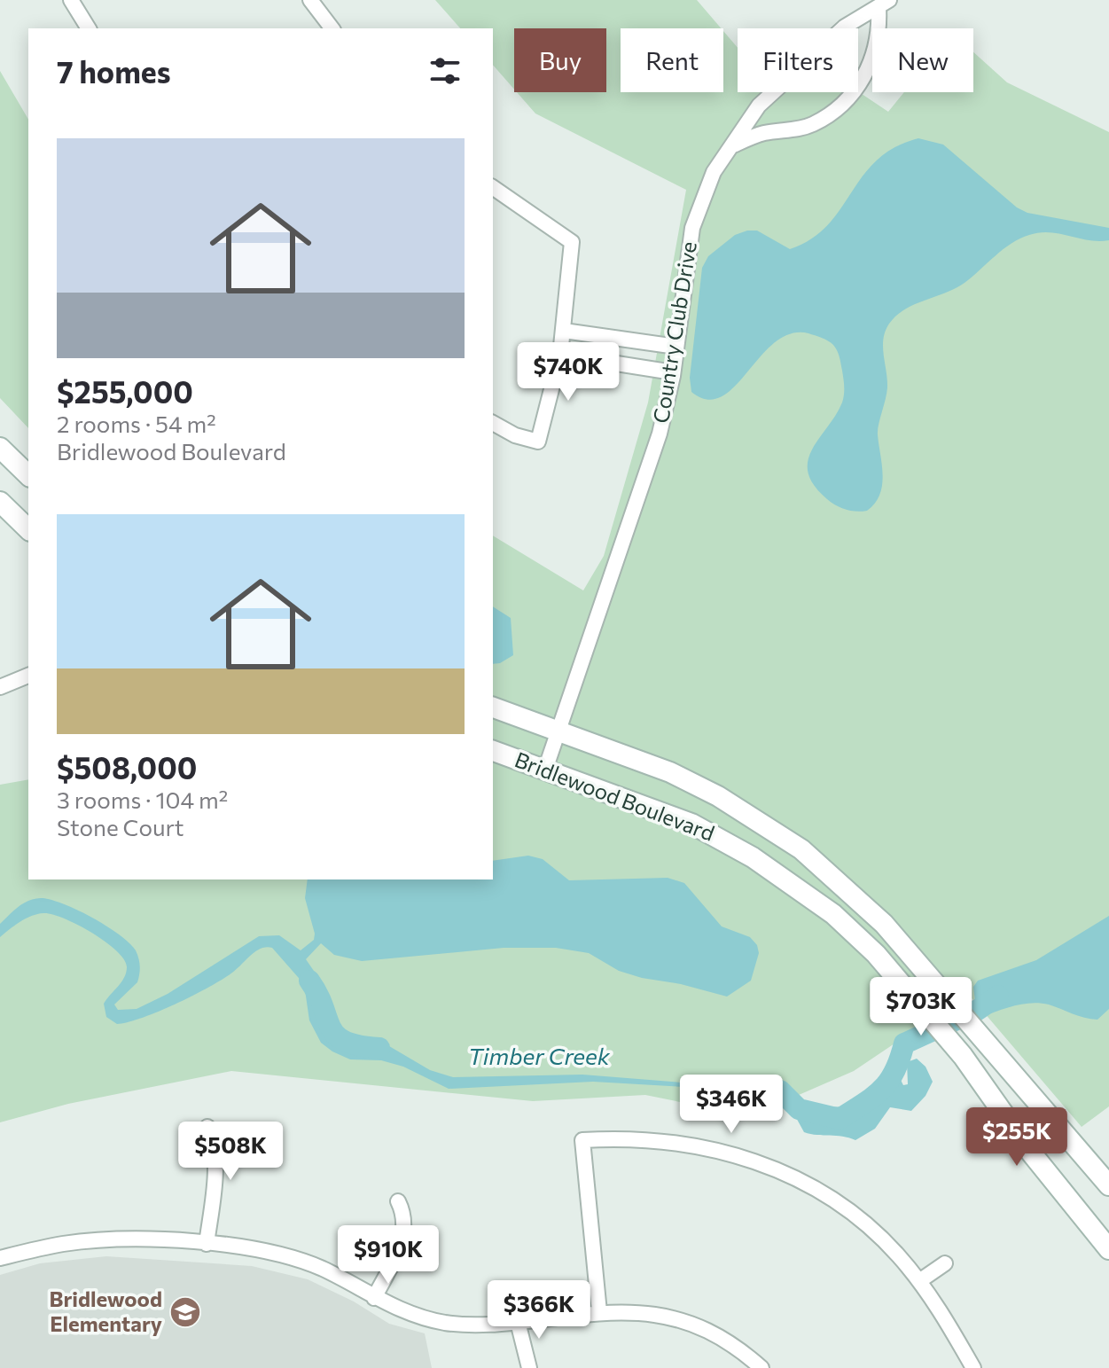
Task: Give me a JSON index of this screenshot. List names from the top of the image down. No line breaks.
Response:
{"streets":{"main road":["Bridlewood Boulevard"],"street":["Country Club Drive"]},"crossings":[["Country Club Drive","Bridlewood Boulevard"]],"water":["Timber Creek"],"places":{"school or university":["Bridlewood Elementary"]},"page":{"chip":["Buy","Rent","Filters","New"],"heading":"7 homes","list":[{"name":"$255,000","note":"2 rooms · 54 m² · Bridlewood Boulevard"},{"name":"$508,000","note":"3 rooms · 104 m² · Stone Court"}],"price":["$740K","$703K","$346K","$255K","$508K","$910K","$366K"]}}
